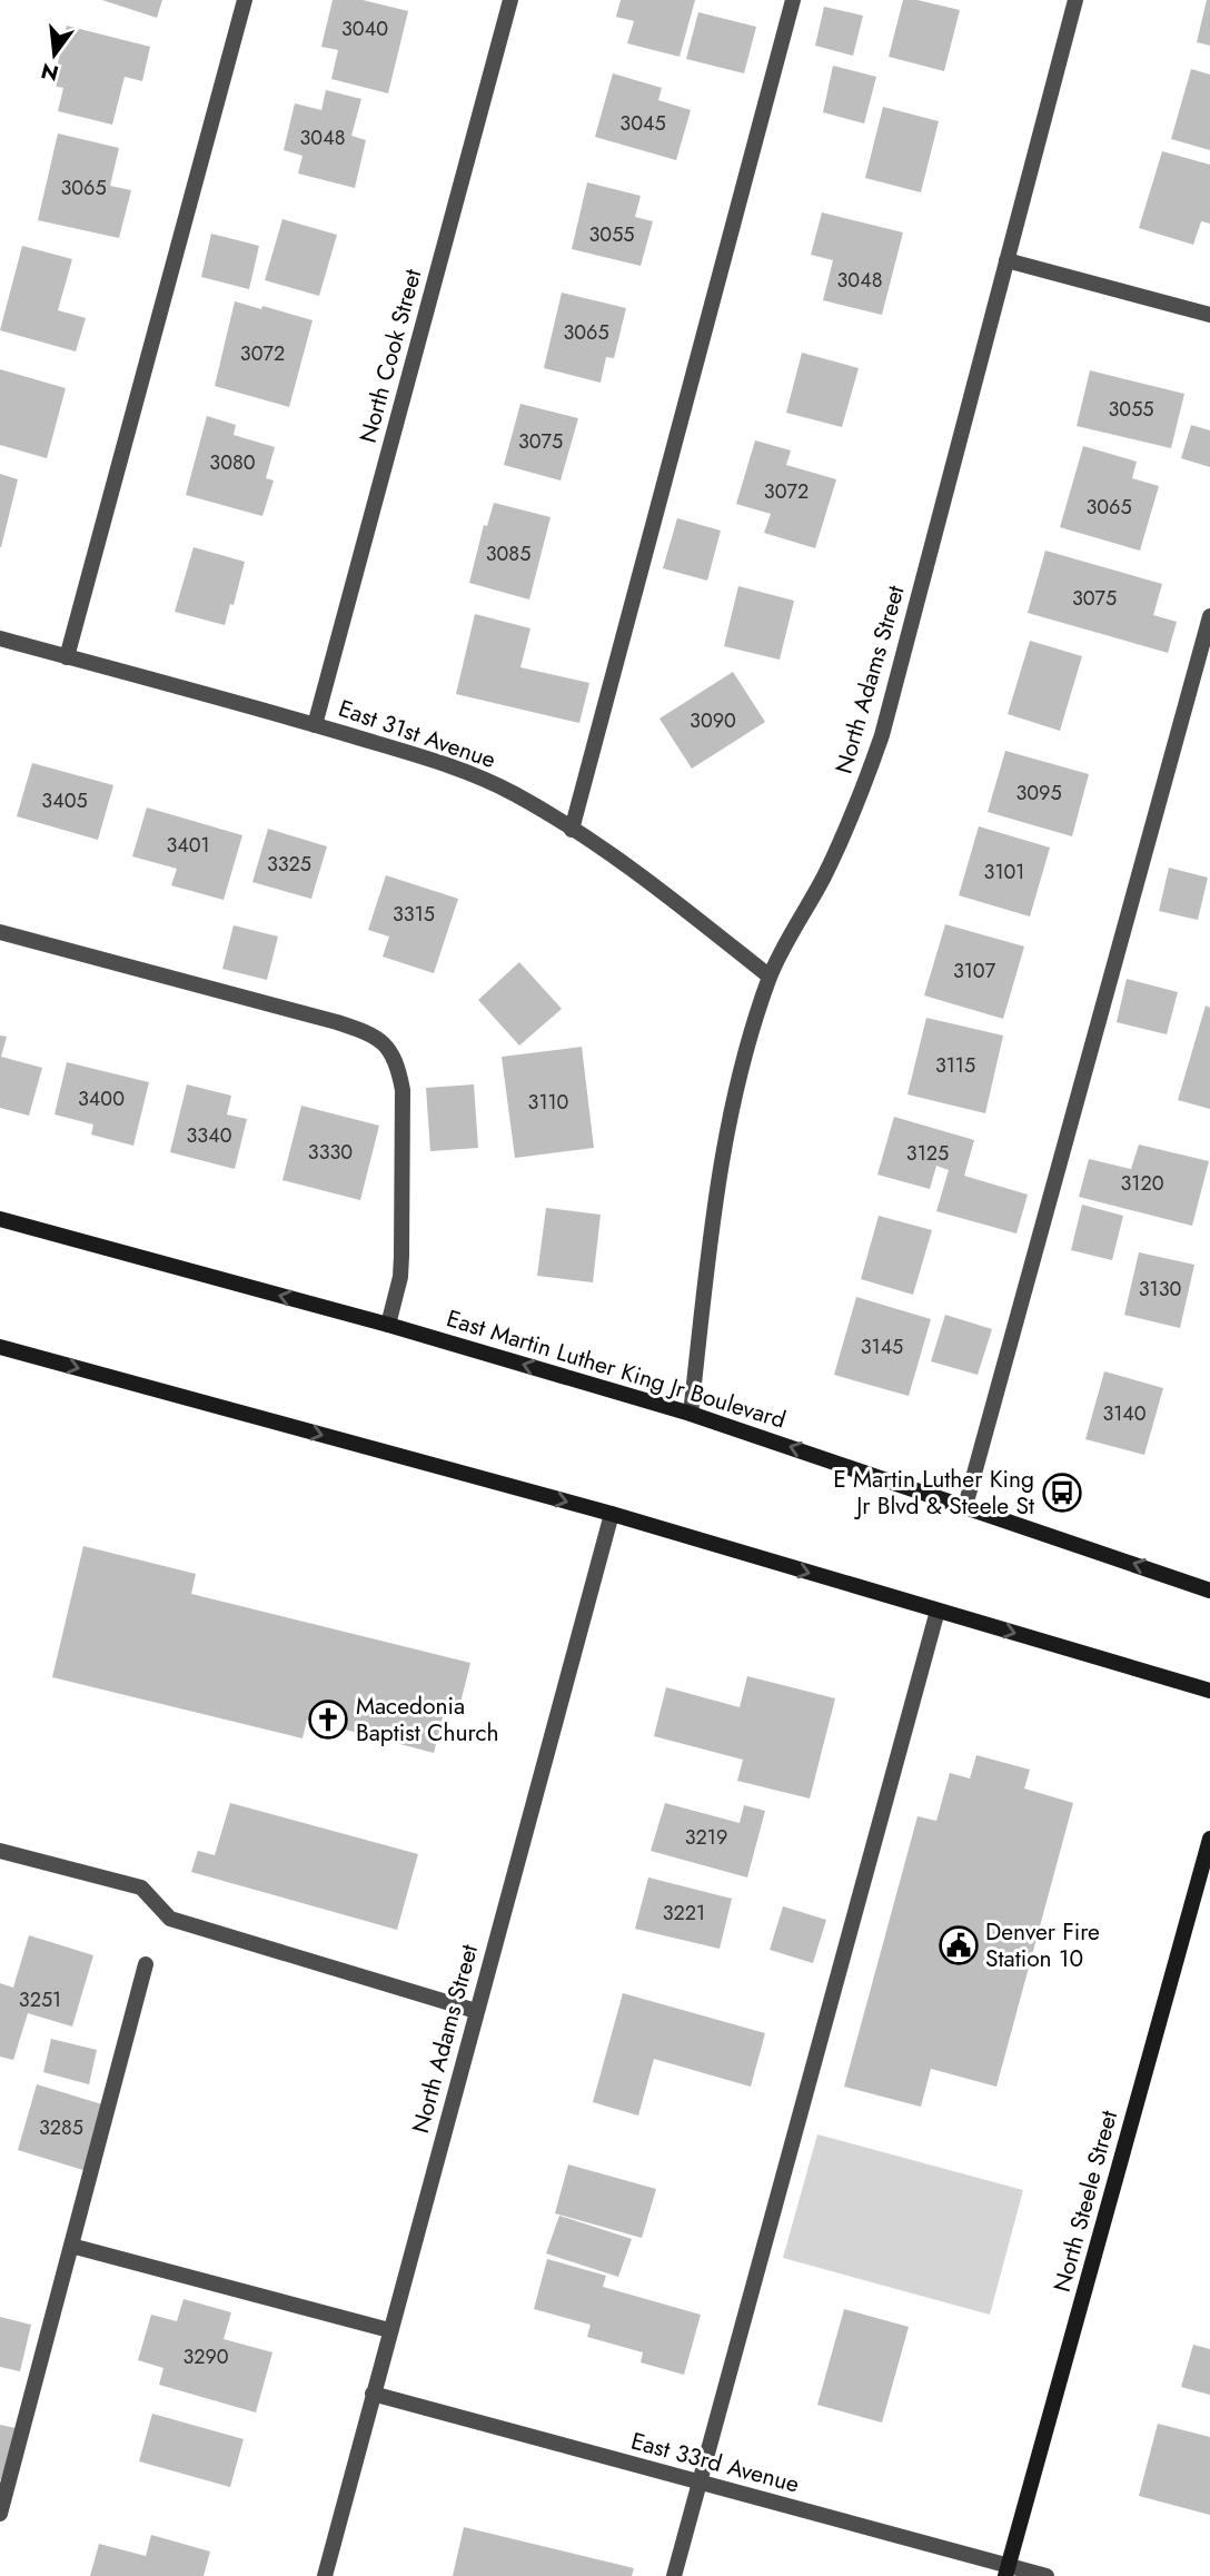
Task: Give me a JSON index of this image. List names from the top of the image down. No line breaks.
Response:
{"streets":{"main road":["East Martin Luther King Jr Boulevard","North Steele Street"],"street":["North Cook Street","North Adams Street","East 31st Avenue","East 33rd Avenue"]},"crossings":[["North Cook Street","East 31st Avenue"],["North Adams Street","East 31st Avenue"],["North Adams Street","East Martin Luther King Jr Boulevard"],["North Adams Street","East 33rd Avenue"],["North Steele Street","East 33rd Avenue"]],"places":{"bus stop":["E Martin Luther King Jr Blvd & Steele St"],"church":["Macedonia Baptist Church"],"public building":["Denver Fire Station 10"]},"house_numbers":["3040","3045","3048","3065","3055","3048","3065","3072","3055","3075","3080","3072","3065","3085","3075","3090","3095","3405","3401","3325","3101","3315","3107","3115","3400","3110","3340","3330","3125","3120","3130","3145","3140","3219","3221","3251","3285","3290"],"north":"bottom"}
